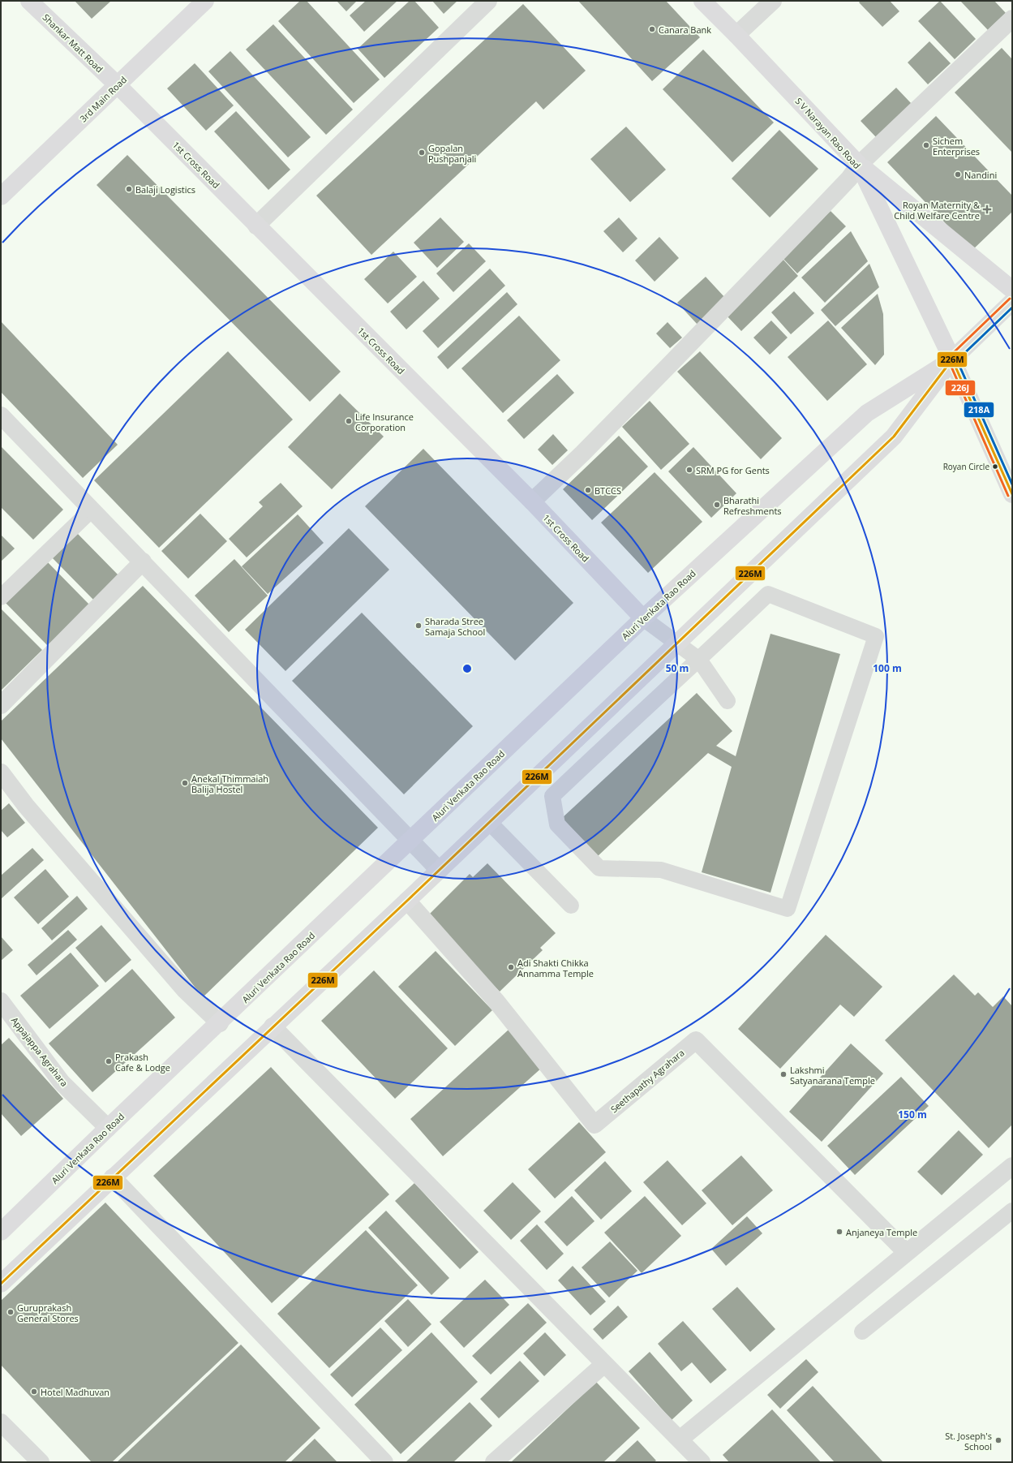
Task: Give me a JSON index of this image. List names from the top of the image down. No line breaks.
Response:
{"streets":{"main road":["Shankar Matt Road","3rd Main Road","S V Narayan Rao Road","1st Cross Road","Aluri Venkata Rao Road"],"street":["Appajappa Agrahara","Seethapathy Agrahara"]},"crossings":[["Shankar Matt Road","3rd Main Road"],["Shankar Matt Road","1st Cross Road"],["3rd Main Road","1st Cross Road"],["S V Narayan Rao Road","Aluri Venkata Rao Road"],["1st Cross Road","Aluri Venkata Rao Road"],["Aluri Venkata Rao Road","Appajappa Agrahara"],["Aluri Venkata Rao Road","Seethapathy Agrahara"]],"places":{"other":["Canara Bank","Sichem Enterprises","Gopalan Pushpanjali","Nandini","Balaji Logistics","Life Insurance Corporation","Royan Circle","SRM PG for Gents","BTCCS","Bharathi Refreshments","Sharada Stree Samaja School","Anekal Thimmaiah Balija Hostel","Adi Shakti Chikka Annamma Temple","Prakash Cafe & Lodge","Lakshmi Satyanarana Temple","Anjaneya Temple","Guruprakash General Stores","Hotel Madhuvan","St. Joseph's School"],"health":["Royan Maternity & Child Welfare Centre"]},"lines":["transit line 226J","transit line 218A","transit line 226M"],"rings":["50 m","100 m","150 m"]}
